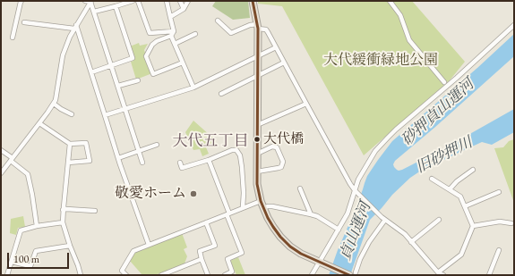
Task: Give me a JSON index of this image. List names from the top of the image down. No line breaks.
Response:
{"districts":["大代五丁目"],"water":["砂押貞山運河","旧砂押川","貞山運河"],"parks":["大代緩衝緑地公園"],"places":["大代橋","敬愛ホーム"],"scale_bar":"100 m"}
